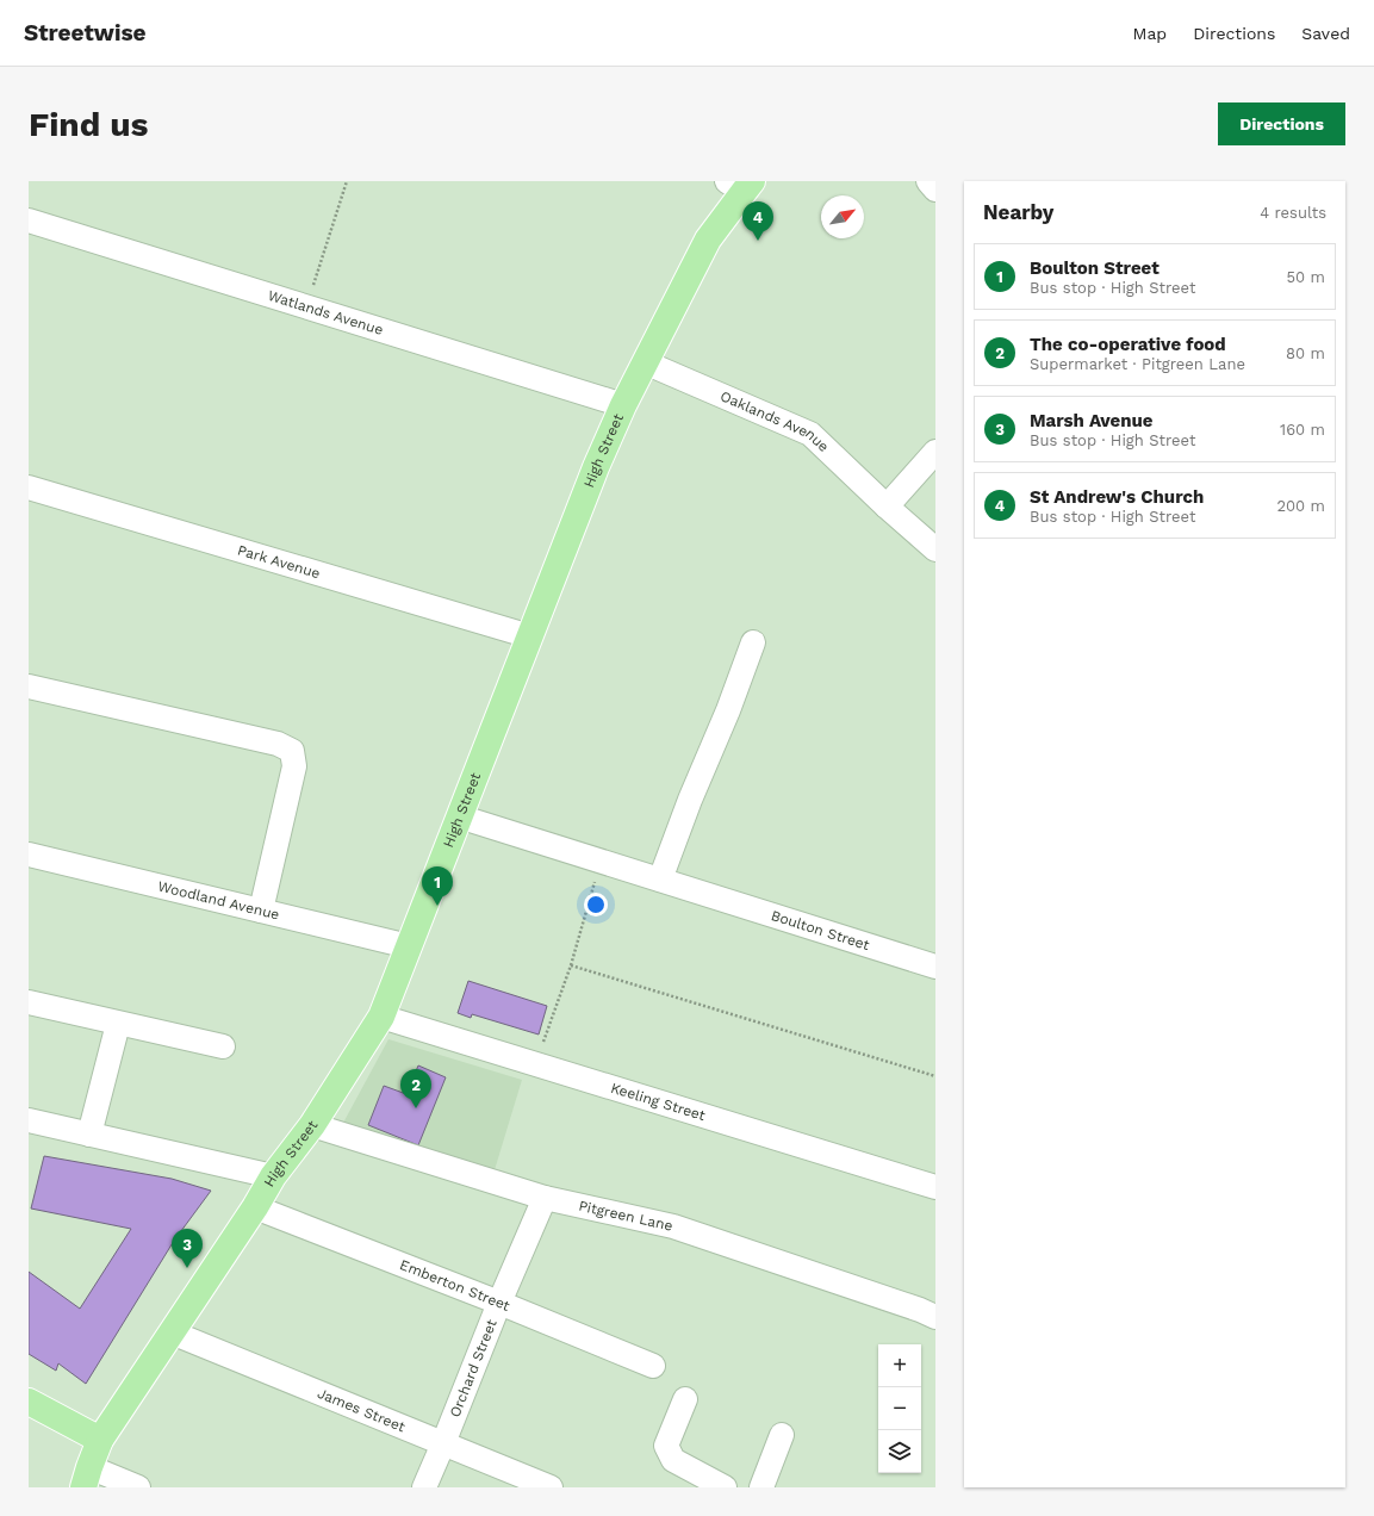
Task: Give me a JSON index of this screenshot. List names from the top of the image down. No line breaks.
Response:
{"streets":{"main road":["High Street"],"street":["Watlands Avenue","Oaklands Avenue","Park Avenue","Woodland Avenue","Boulton Street","Keeling Street","Pitgreen Lane","Emberton Street","Orchard Street","James Street"]},"crossings":[["Watlands Avenue","High Street"],["Oaklands Avenue","High Street"],["High Street","Park Avenue"],["High Street","Woodland Avenue"],["High Street","Boulton Street"],["High Street","Keeling Street"],["High Street","Pitgreen Lane"],["High Street","Emberton Street"],["High Street","James Street"],["Pitgreen Lane","Orchard Street"],["Emberton Street","Orchard Street"],["Orchard Street","James Street"]],"north":"top right","page":{"header":"Streetwise","nav":["Map","Directions","Saved"],"buttons":"Directions","title":"Find us","heading":["Nearby","4 results"],"pins":["4","1","2","3"],"list":[{"mark":"1","name":"Boulton Street","note":"Bus stop · High Street","value":"50 m"},{"mark":"2","name":"The co-operative food","note":"Supermarket · Pitgreen Lane","value":"80 m"},{"mark":"3","name":"Marsh Avenue","note":"Bus stop · High Street","value":"160 m"},{"mark":"4","name":"St Andrew's Church","note":"Bus stop · High Street","value":"200 m"}],"map_buttons":["+","−"]}}
